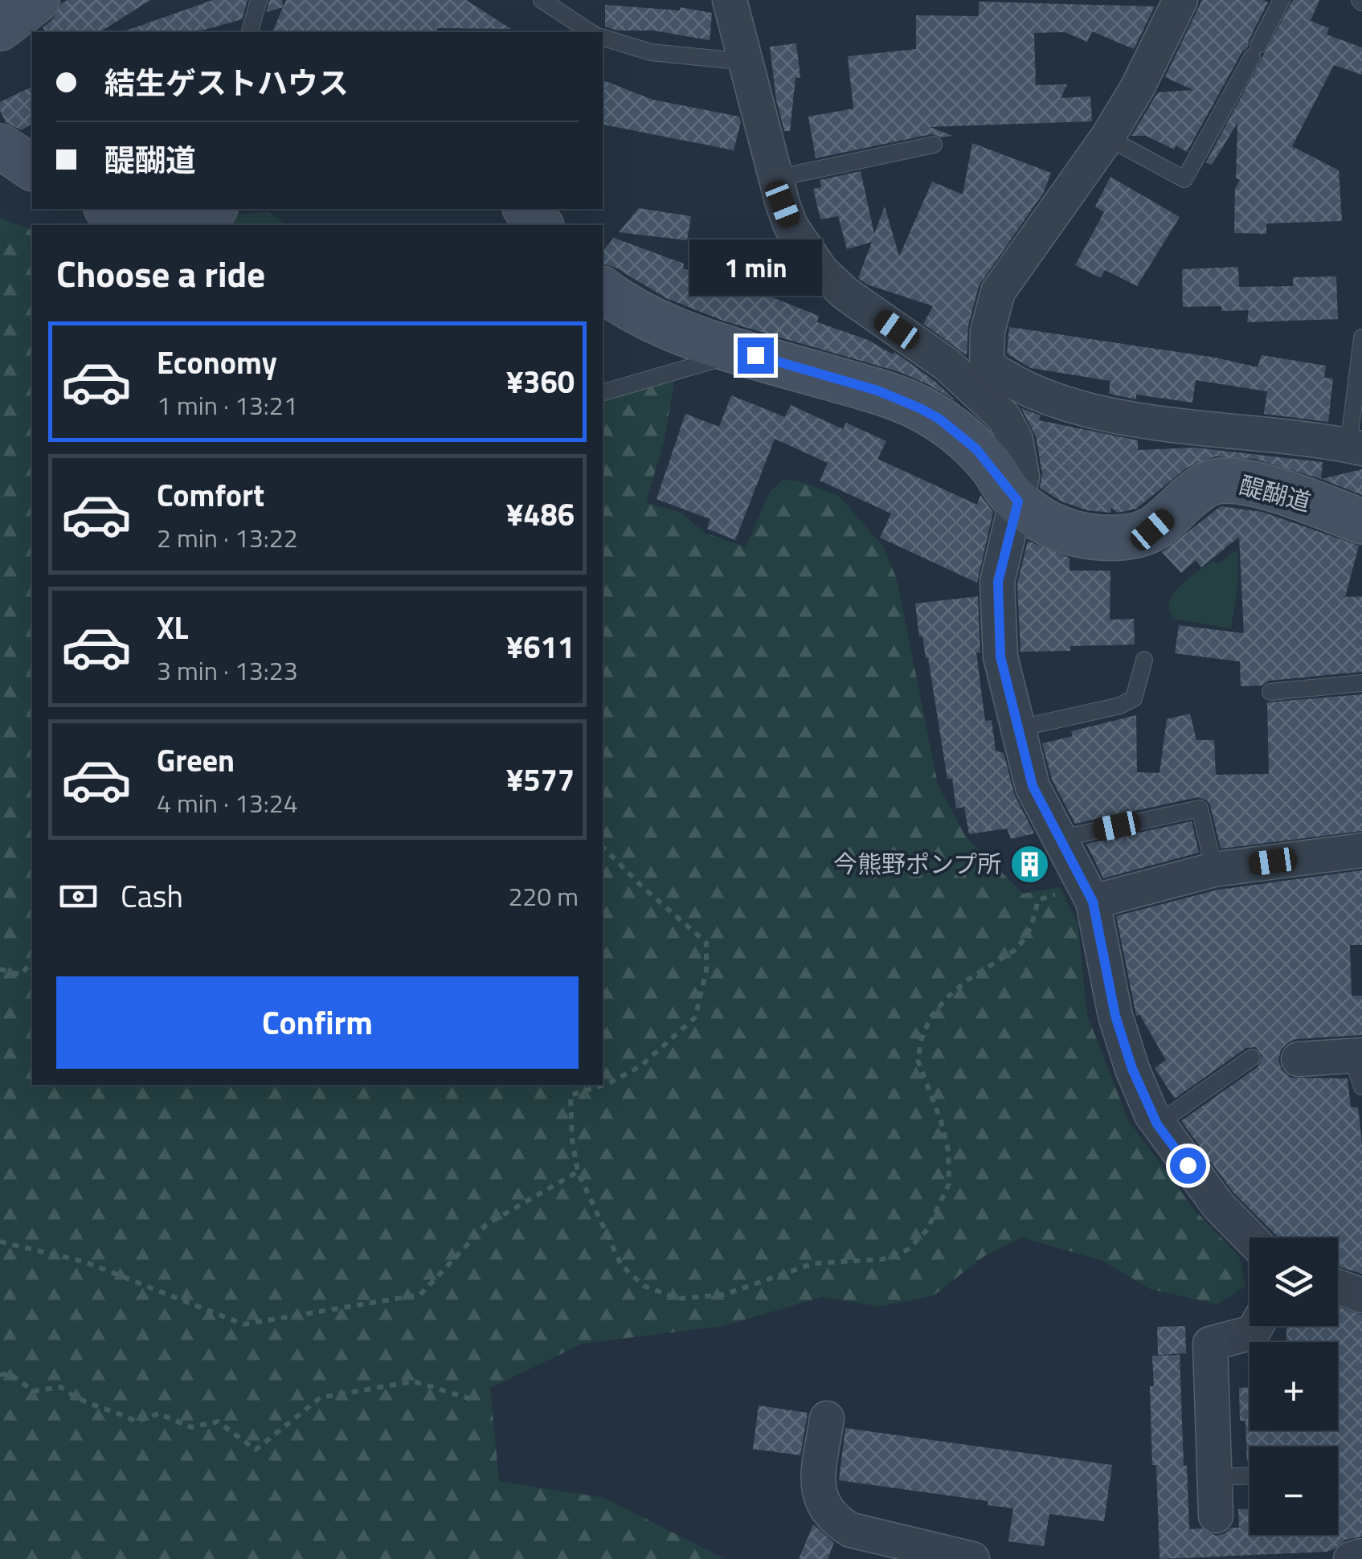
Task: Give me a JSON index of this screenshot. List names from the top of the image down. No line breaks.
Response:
{"streets":{"main road":["醍醐道"]},"places":{"building":["今熊野ポンプ所"]},"page":{"banner":["結生ゲストハウス","醍醐道"],"heading":"Choose a ride","bubble":"1 min","list":[{"name":"Economy","note":"1 min · 13:21","value":"¥360"},{"name":"Comfort","note":"2 min · 13:22","value":"¥486"},{"name":"XL","note":"3 min · 13:23","value":"¥611"},{"name":"Green","note":"4 min · 13:24","value":"¥577"}],"pay":["Cash","220 m"],"buttons":"Confirm","map_buttons":["+","−"]}}
